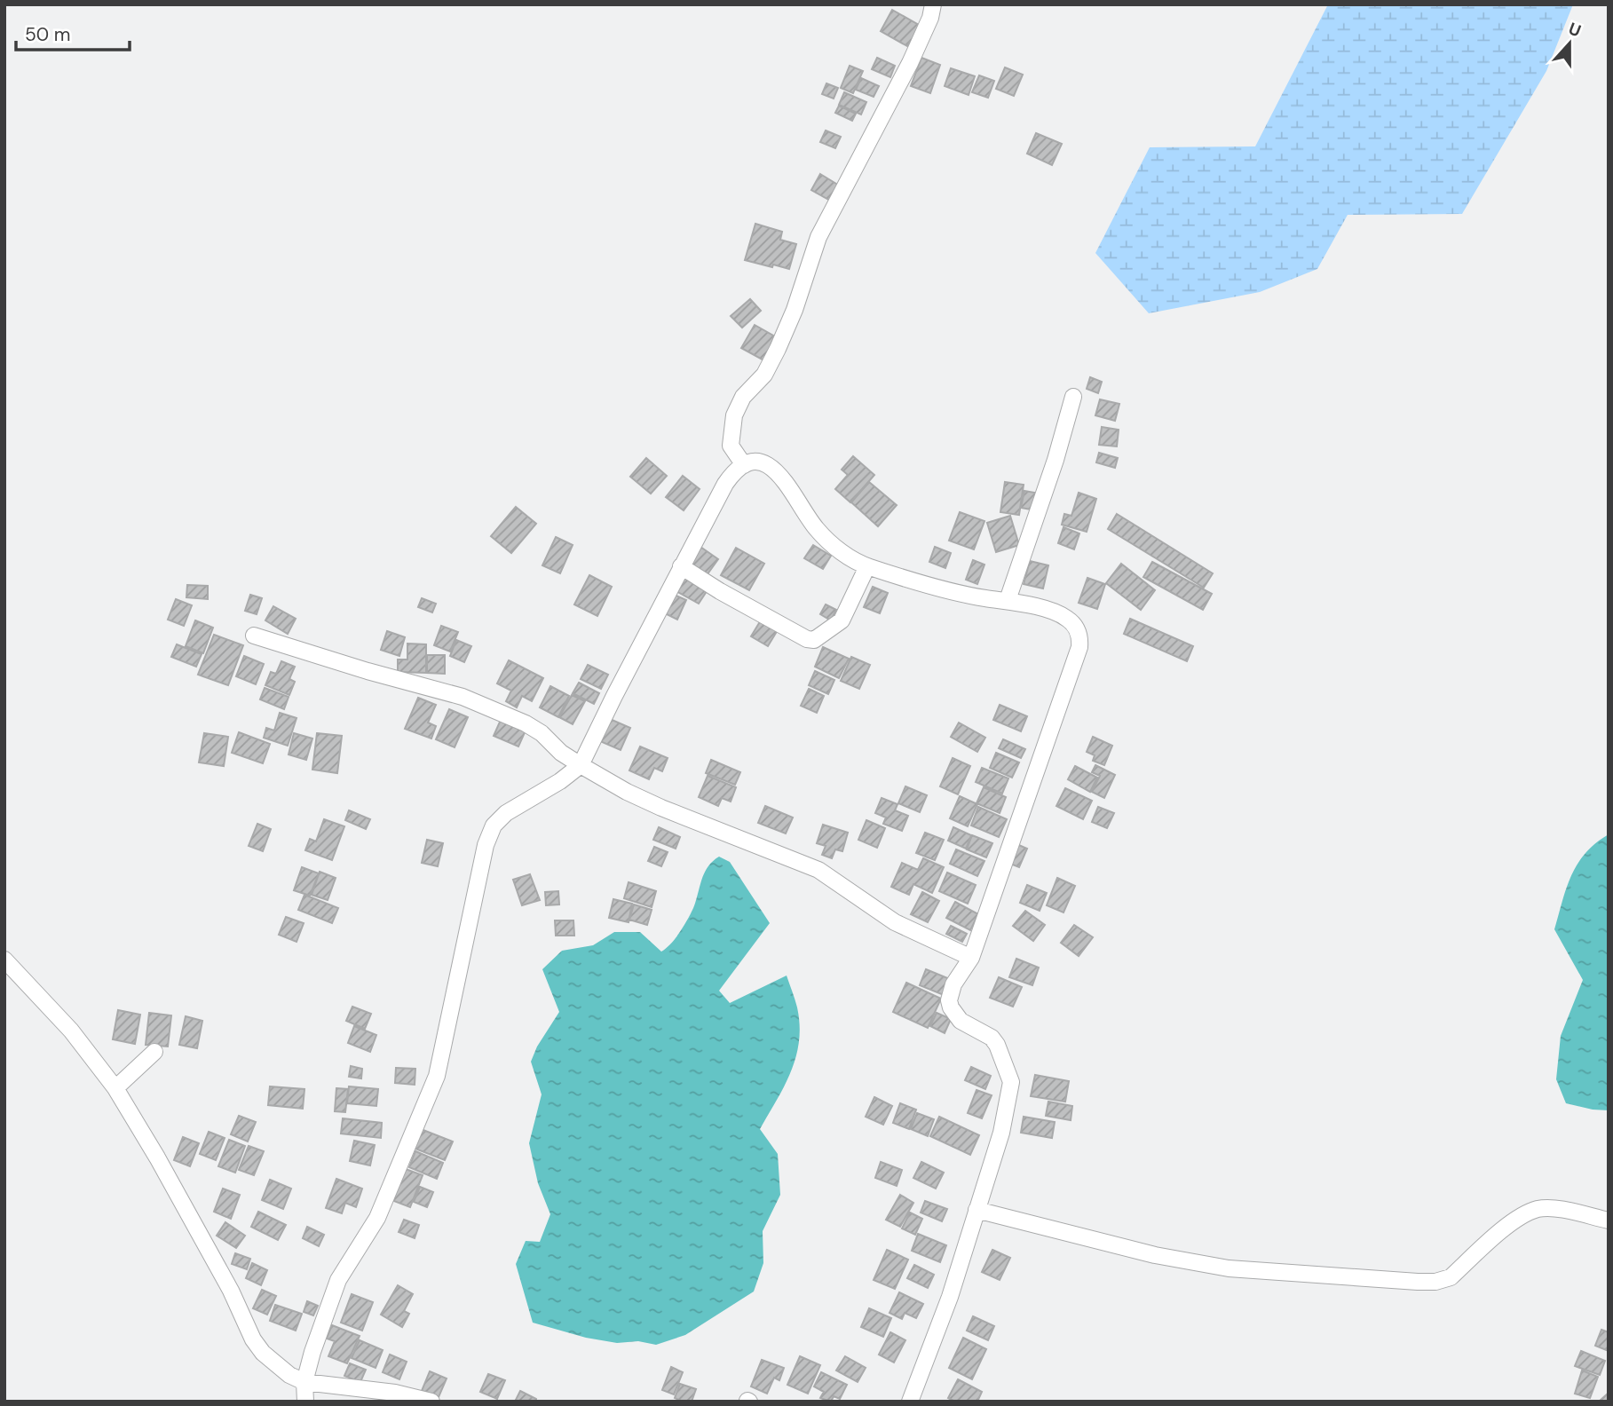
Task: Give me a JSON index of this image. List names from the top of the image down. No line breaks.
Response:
{"scale_bar":"50 m","north":"top"}
